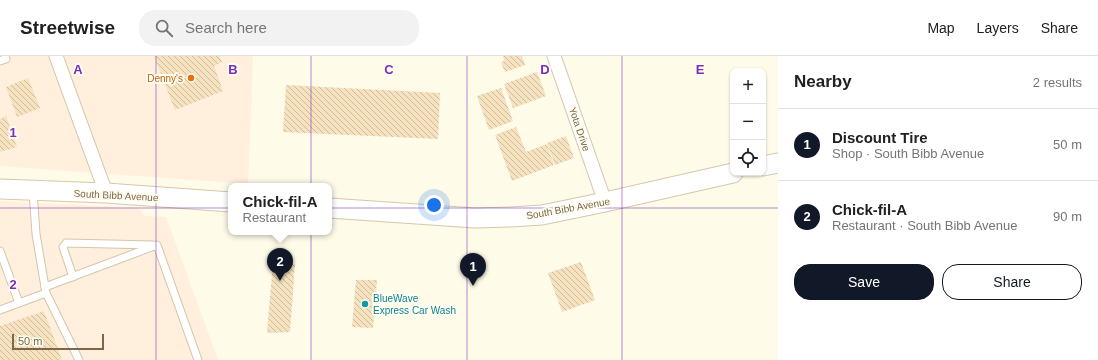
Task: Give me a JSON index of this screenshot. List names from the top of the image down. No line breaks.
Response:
{"streets":{"main road":["South Bibb Avenue"],"street":["Yota Drive"]},"crossings":[["Yota Drive","South Bibb Avenue"]],"places":["Denny's","BlueWave Express Car Wash"],"scale_bar":"50 m","page":{"header":"Streetwise","search":"Search here","nav":["Map","Layers","Share"],"heading":["Nearby","2 results"],"map_buttons":["+","−"],"list":[{"mark":"1","name":"Discount Tire","note":"Shop · South Bibb Avenue","value":"50 m"},{"mark":"2","name":"Chick-fil-A","note":"Restaurant · South Bibb Avenue","value":"90 m"}],"popup":["Chick-fil-A","Restaurant"],"pins":["2","1"],"buttons":["Save","Share"],"scale":"50 m"},"grid":{"columns":["A","B","C","D","E"],"rows":["1","2"]}}
